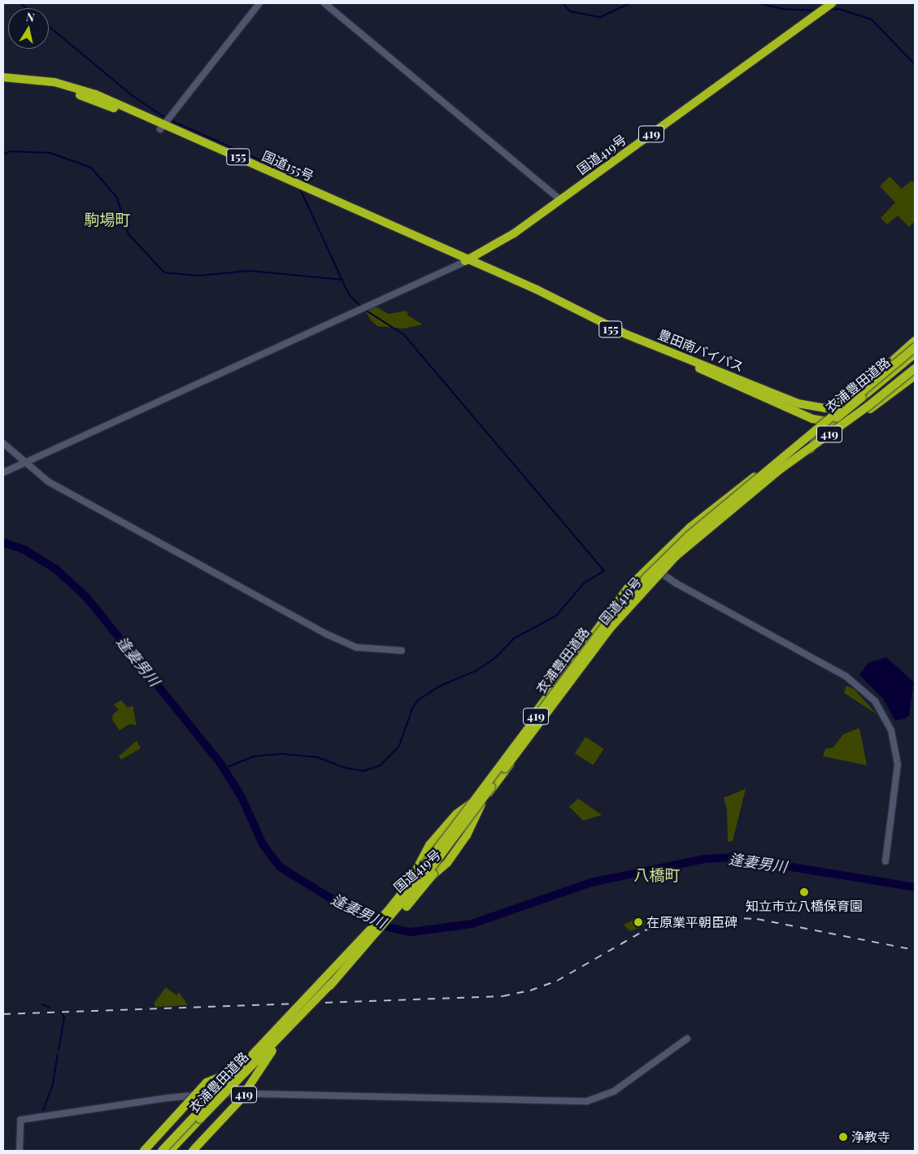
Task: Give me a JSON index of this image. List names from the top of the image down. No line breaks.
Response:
{"streets":{"highway":["419","国道419号","155","国道155号","豊田南バイパス","衣浦豊田道路"]},"crossings":[["419","国道419号"],["419","豊田南バイパス"],["国道419号","国道155号"],["国道419号","豊田南バイパス"],["国道419号","衣浦豊田道路"],["国道155号","豊田南バイパス"]],"districts":["駒場町","八橋町"],"water":["逢妻男川"],"places":["知立市立八橋保育園","在原業平朝臣碑","浄教寺"],"north":"top"}
